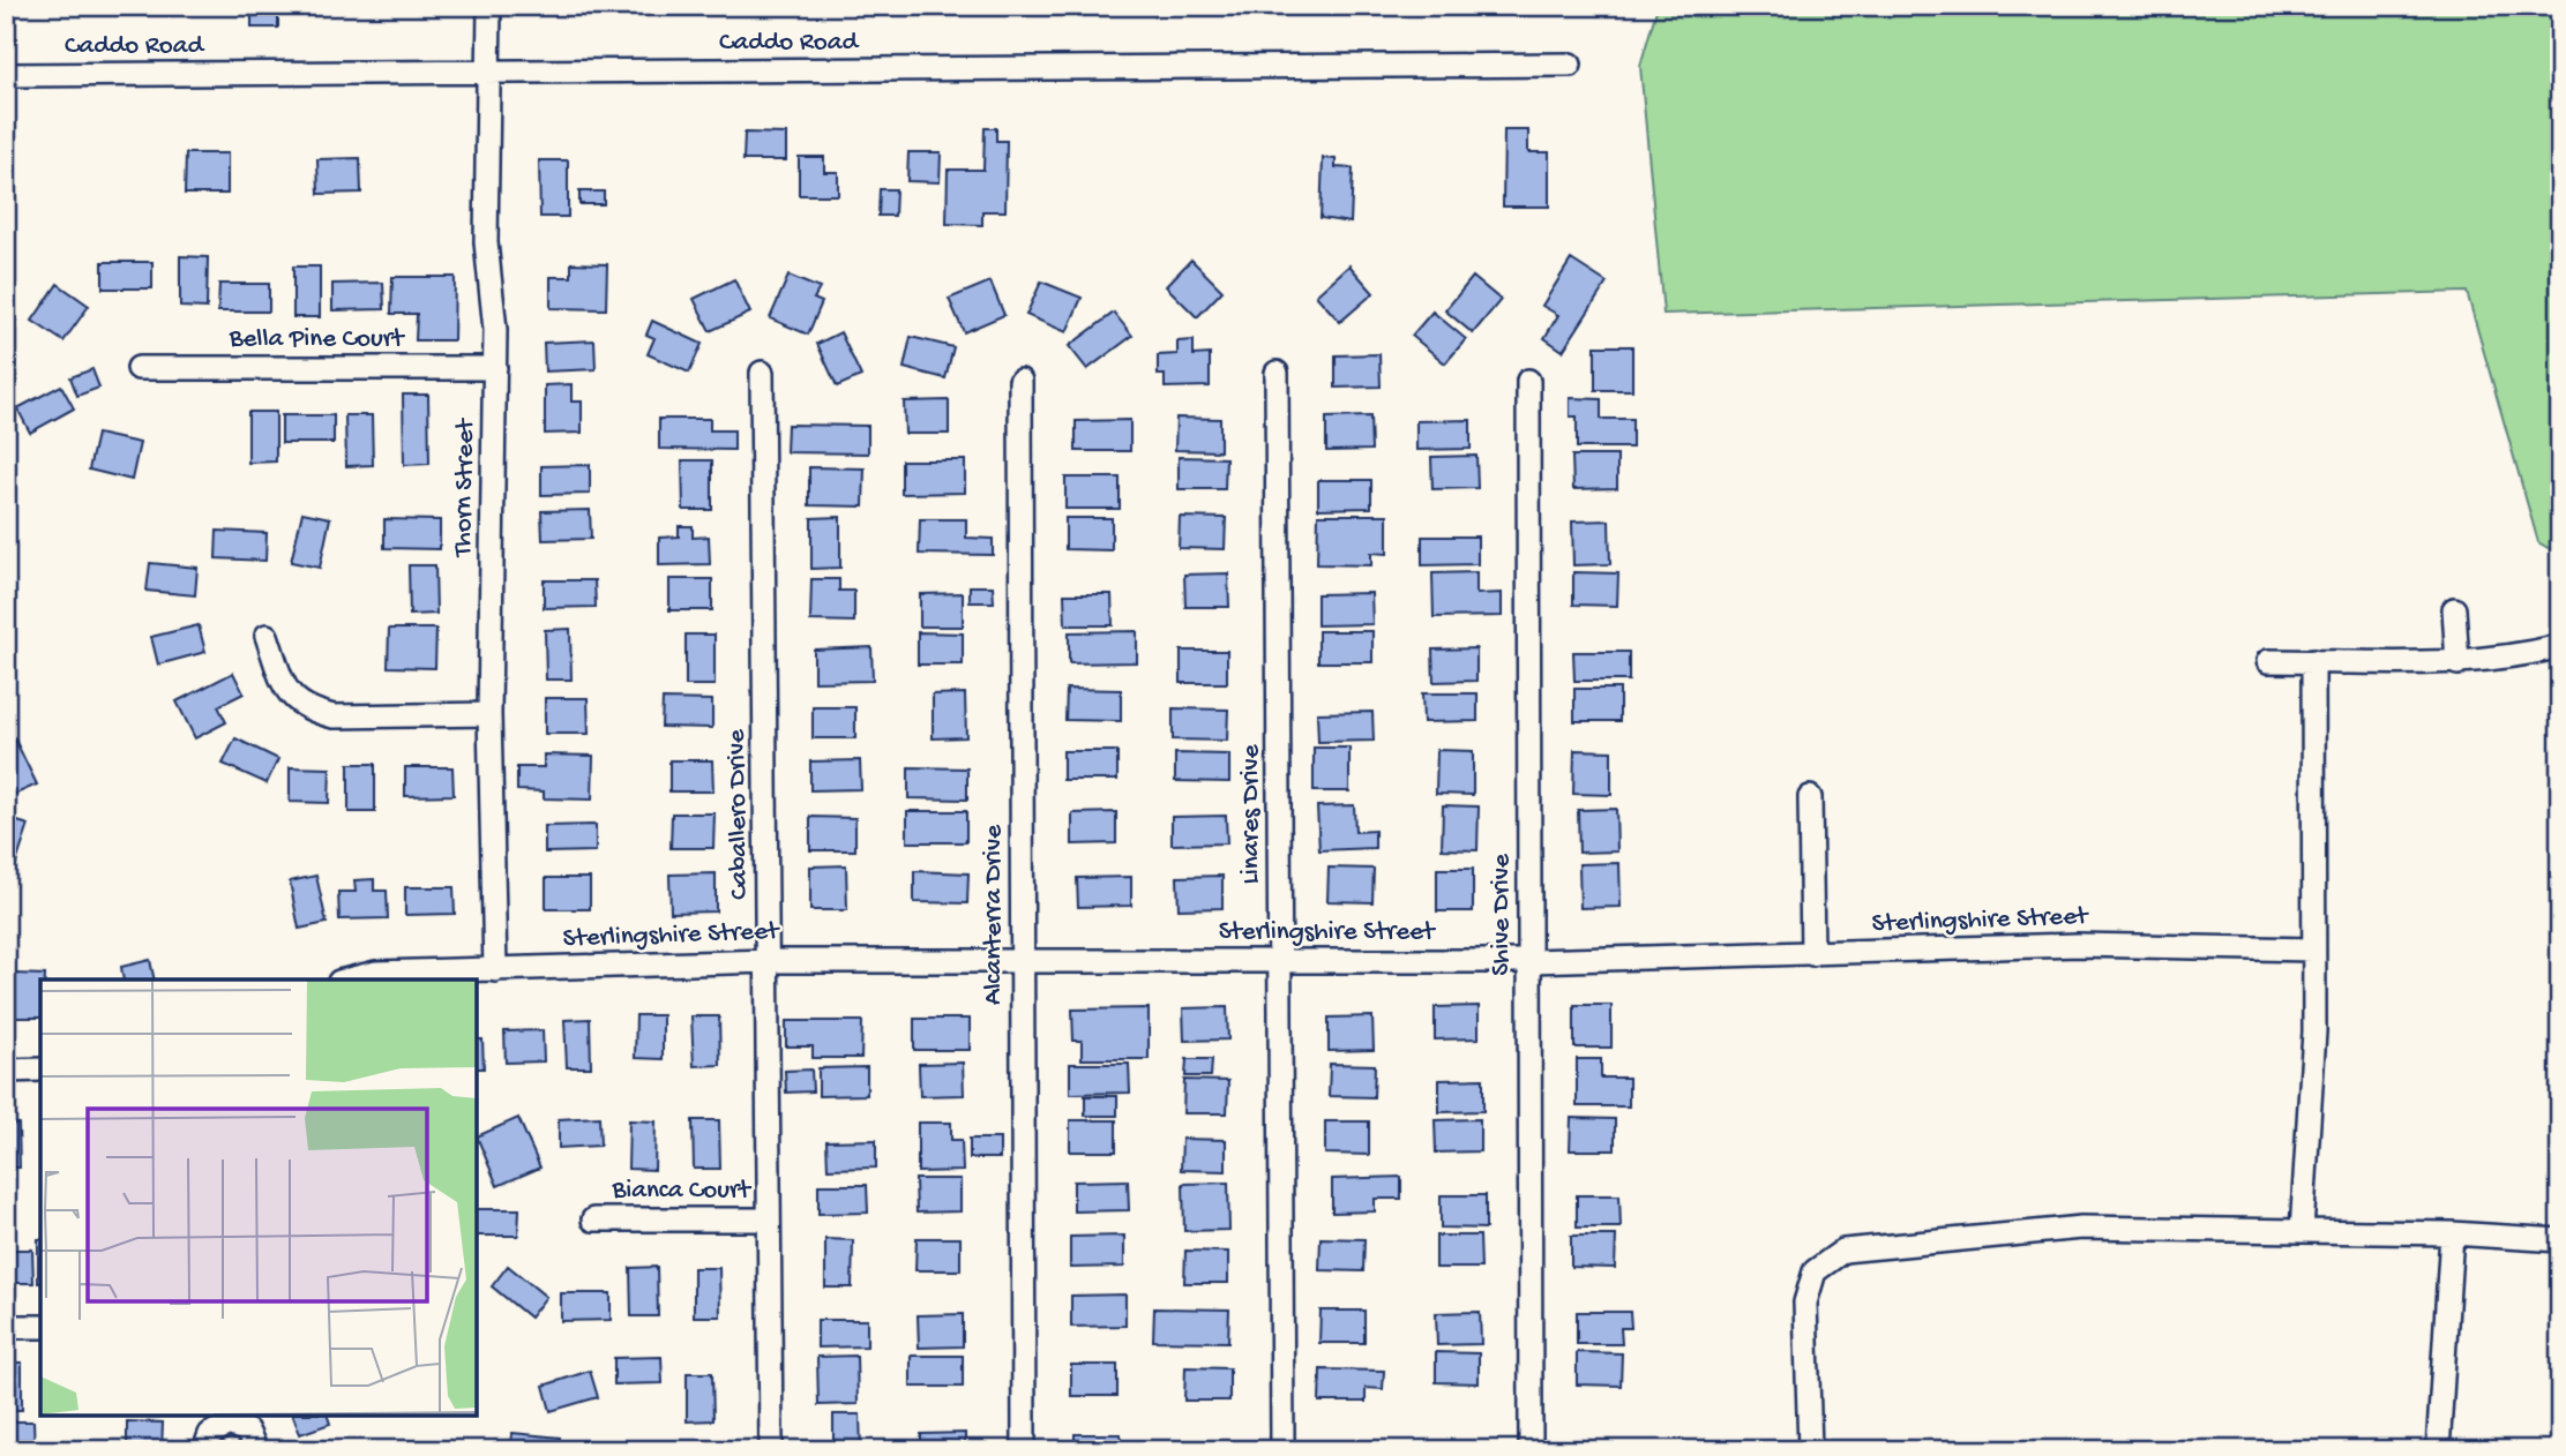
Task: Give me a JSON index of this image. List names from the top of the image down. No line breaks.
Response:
{"streets":{"street":["Caddo Road","Bella Pine Court","Thorn Street","Caballero Drive","Linares Drive","Alcanterra Drive","Shive Drive","Sterlingshire Street","Bianca Court"]},"crossings":[["Caddo Road","Thorn Street"],["Bella Pine Court","Thorn Street"],["Thorn Street","Sterlingshire Street"],["Caballero Drive","Sterlingshire Street"],["Caballero Drive","Bianca Court"],["Linares Drive","Sterlingshire Street"],["Alcanterra Drive","Sterlingshire Street"],["Shive Drive","Sterlingshire Street"]]}
